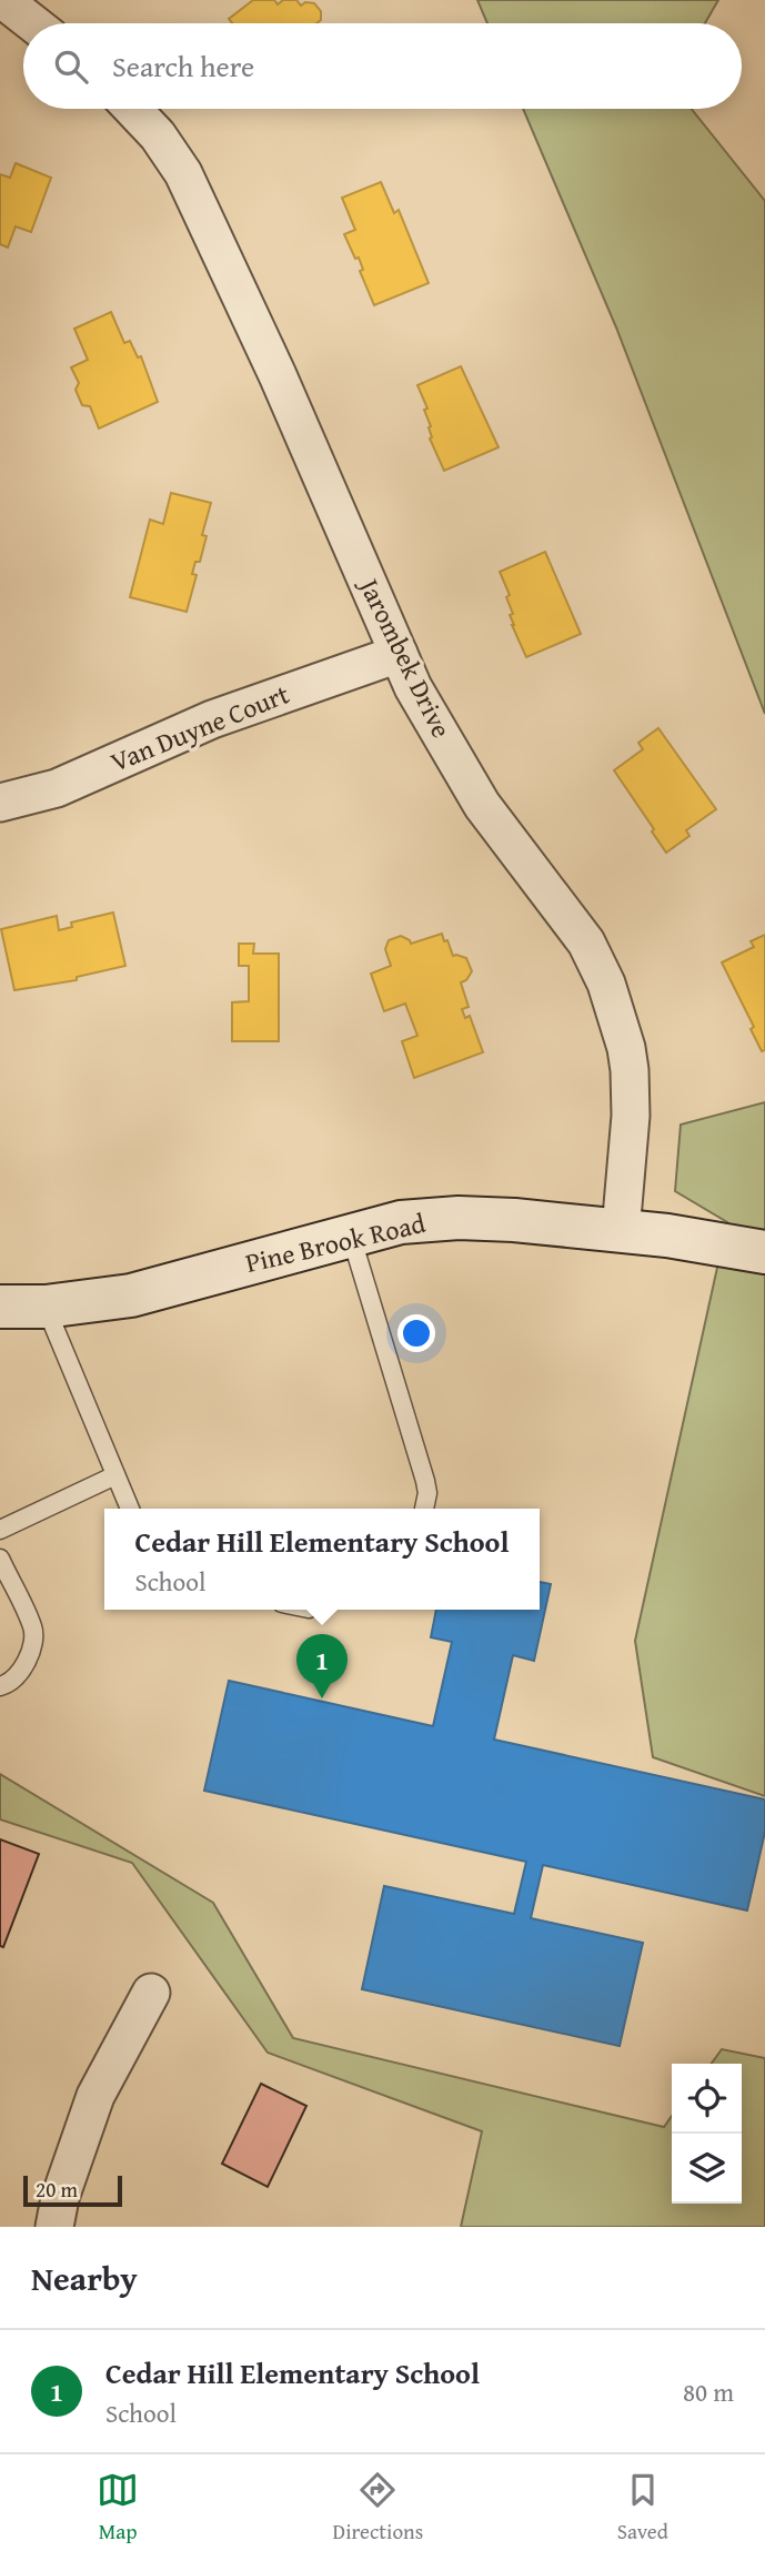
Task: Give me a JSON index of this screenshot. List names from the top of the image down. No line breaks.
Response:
{"streets":{"street":["Jarombek Drive","Van Duyne Court","Pine Brook Road"]},"crossings":[["Jarombek Drive","Van Duyne Court"],["Jarombek Drive","Pine Brook Road"]],"scale_bar":"20 m","page":{"search":"Search here","popup":["Cedar Hill Elementary School","School"],"pins":"1","scale":"20 m","heading":"Nearby","list":[{"mark":"1","name":"Cedar Hill Elementary School","note":"School","value":"80 m"}],"nav":["Map","Directions","Saved"]}}
